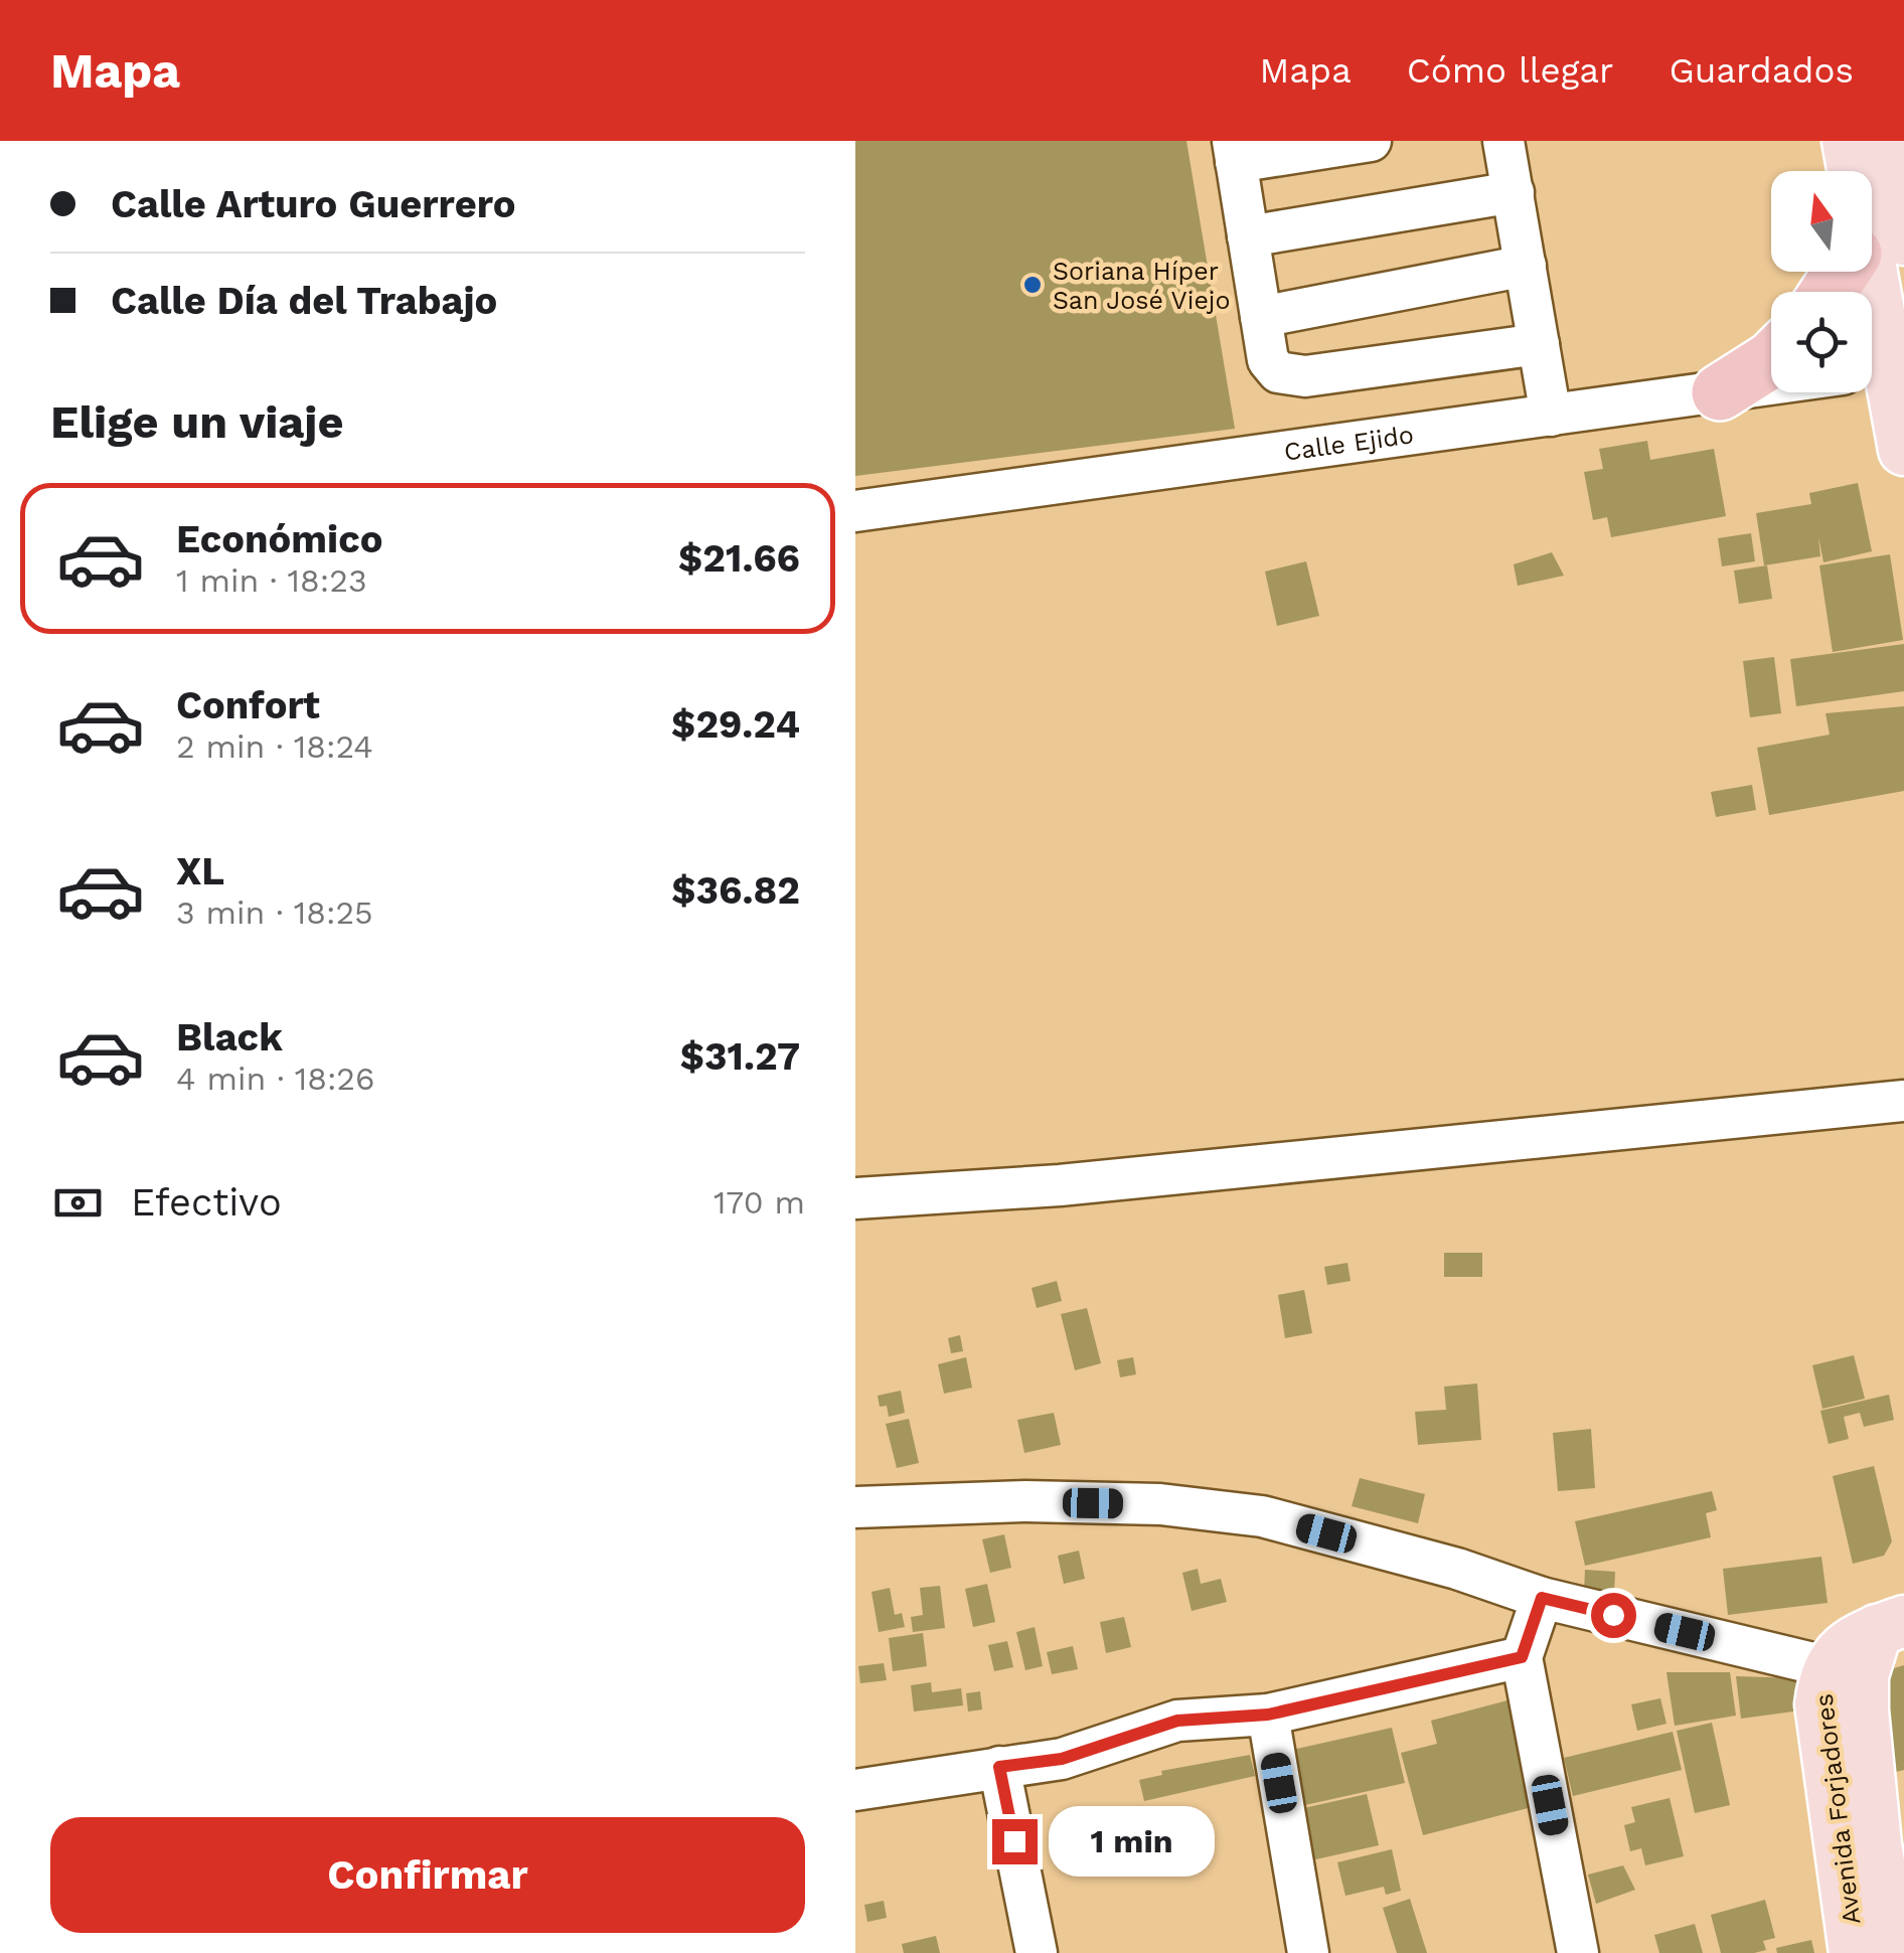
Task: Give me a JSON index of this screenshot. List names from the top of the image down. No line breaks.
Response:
{"streets":{"main road":["Avenida Forjadores"],"street":["Calle Ejido"]},"places":["Soriana Híper San José Viejo"],"north":"top","page":{"header":"Mapa","nav":["Mapa","Cómo llegar","Guardados"],"banner":["Calle Arturo Guerrero","Calle Día del Trabajo"],"heading":"Elige un viaje","list":[{"name":"Económico","note":"1 min · 18:23","value":"$21.66"},{"name":"Confort","note":"2 min · 18:24","value":"$29.24"},{"name":"XL","note":"3 min · 18:25","value":"$36.82"},{"name":"Black","note":"4 min · 18:26","value":"$31.27"}],"pay":["Efectivo","170 m"],"buttons":"Confirmar","bubble":"1 min"}}
